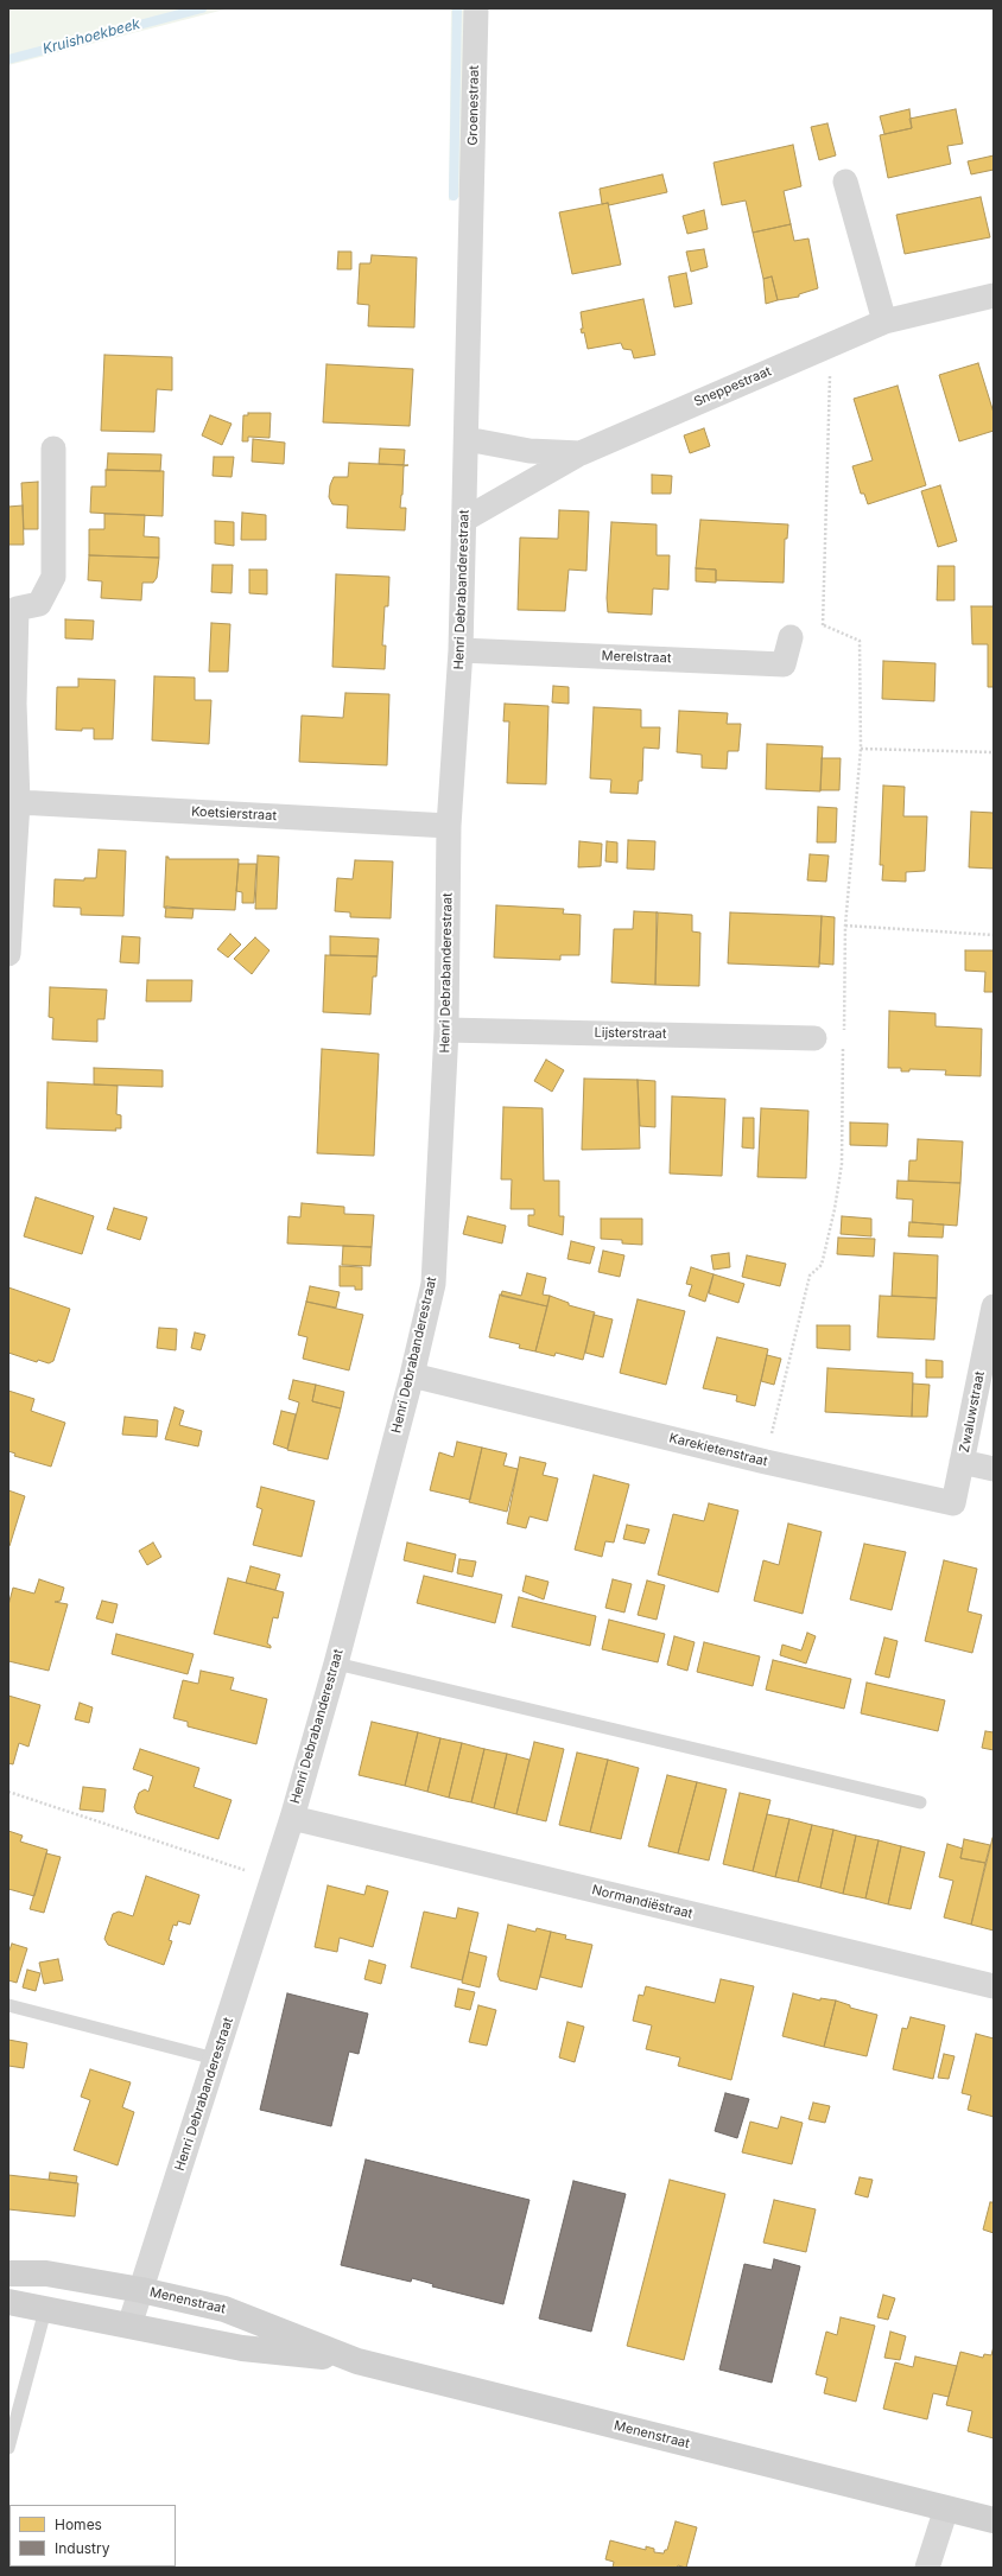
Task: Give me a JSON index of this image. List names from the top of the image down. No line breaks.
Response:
{"streets":{"main road":["Menenstraat"],"street":["Groenestraat","Sneppestraat","Henri Debrabanderestraat","Merelstraat","Koetsierstraat","Lijsterstraat","Zwaluwstraat","Karekietenstraat","Normandiëstraat"]},"crossings":[["Groenestraat","Henri Debrabanderestraat"],["Sneppestraat","Henri Debrabanderestraat"],["Henri Debrabanderestraat","Merelstraat"],["Henri Debrabanderestraat","Koetsierstraat"],["Henri Debrabanderestraat","Lijsterstraat"],["Henri Debrabanderestraat","Karekietenstraat"],["Henri Debrabanderestraat","Normandiëstraat"],["Henri Debrabanderestraat","Menenstraat"],["Zwaluwstraat","Karekietenstraat"]],"water":["Kruishoekbeek"],"legend":["Homes","Industry"]}
